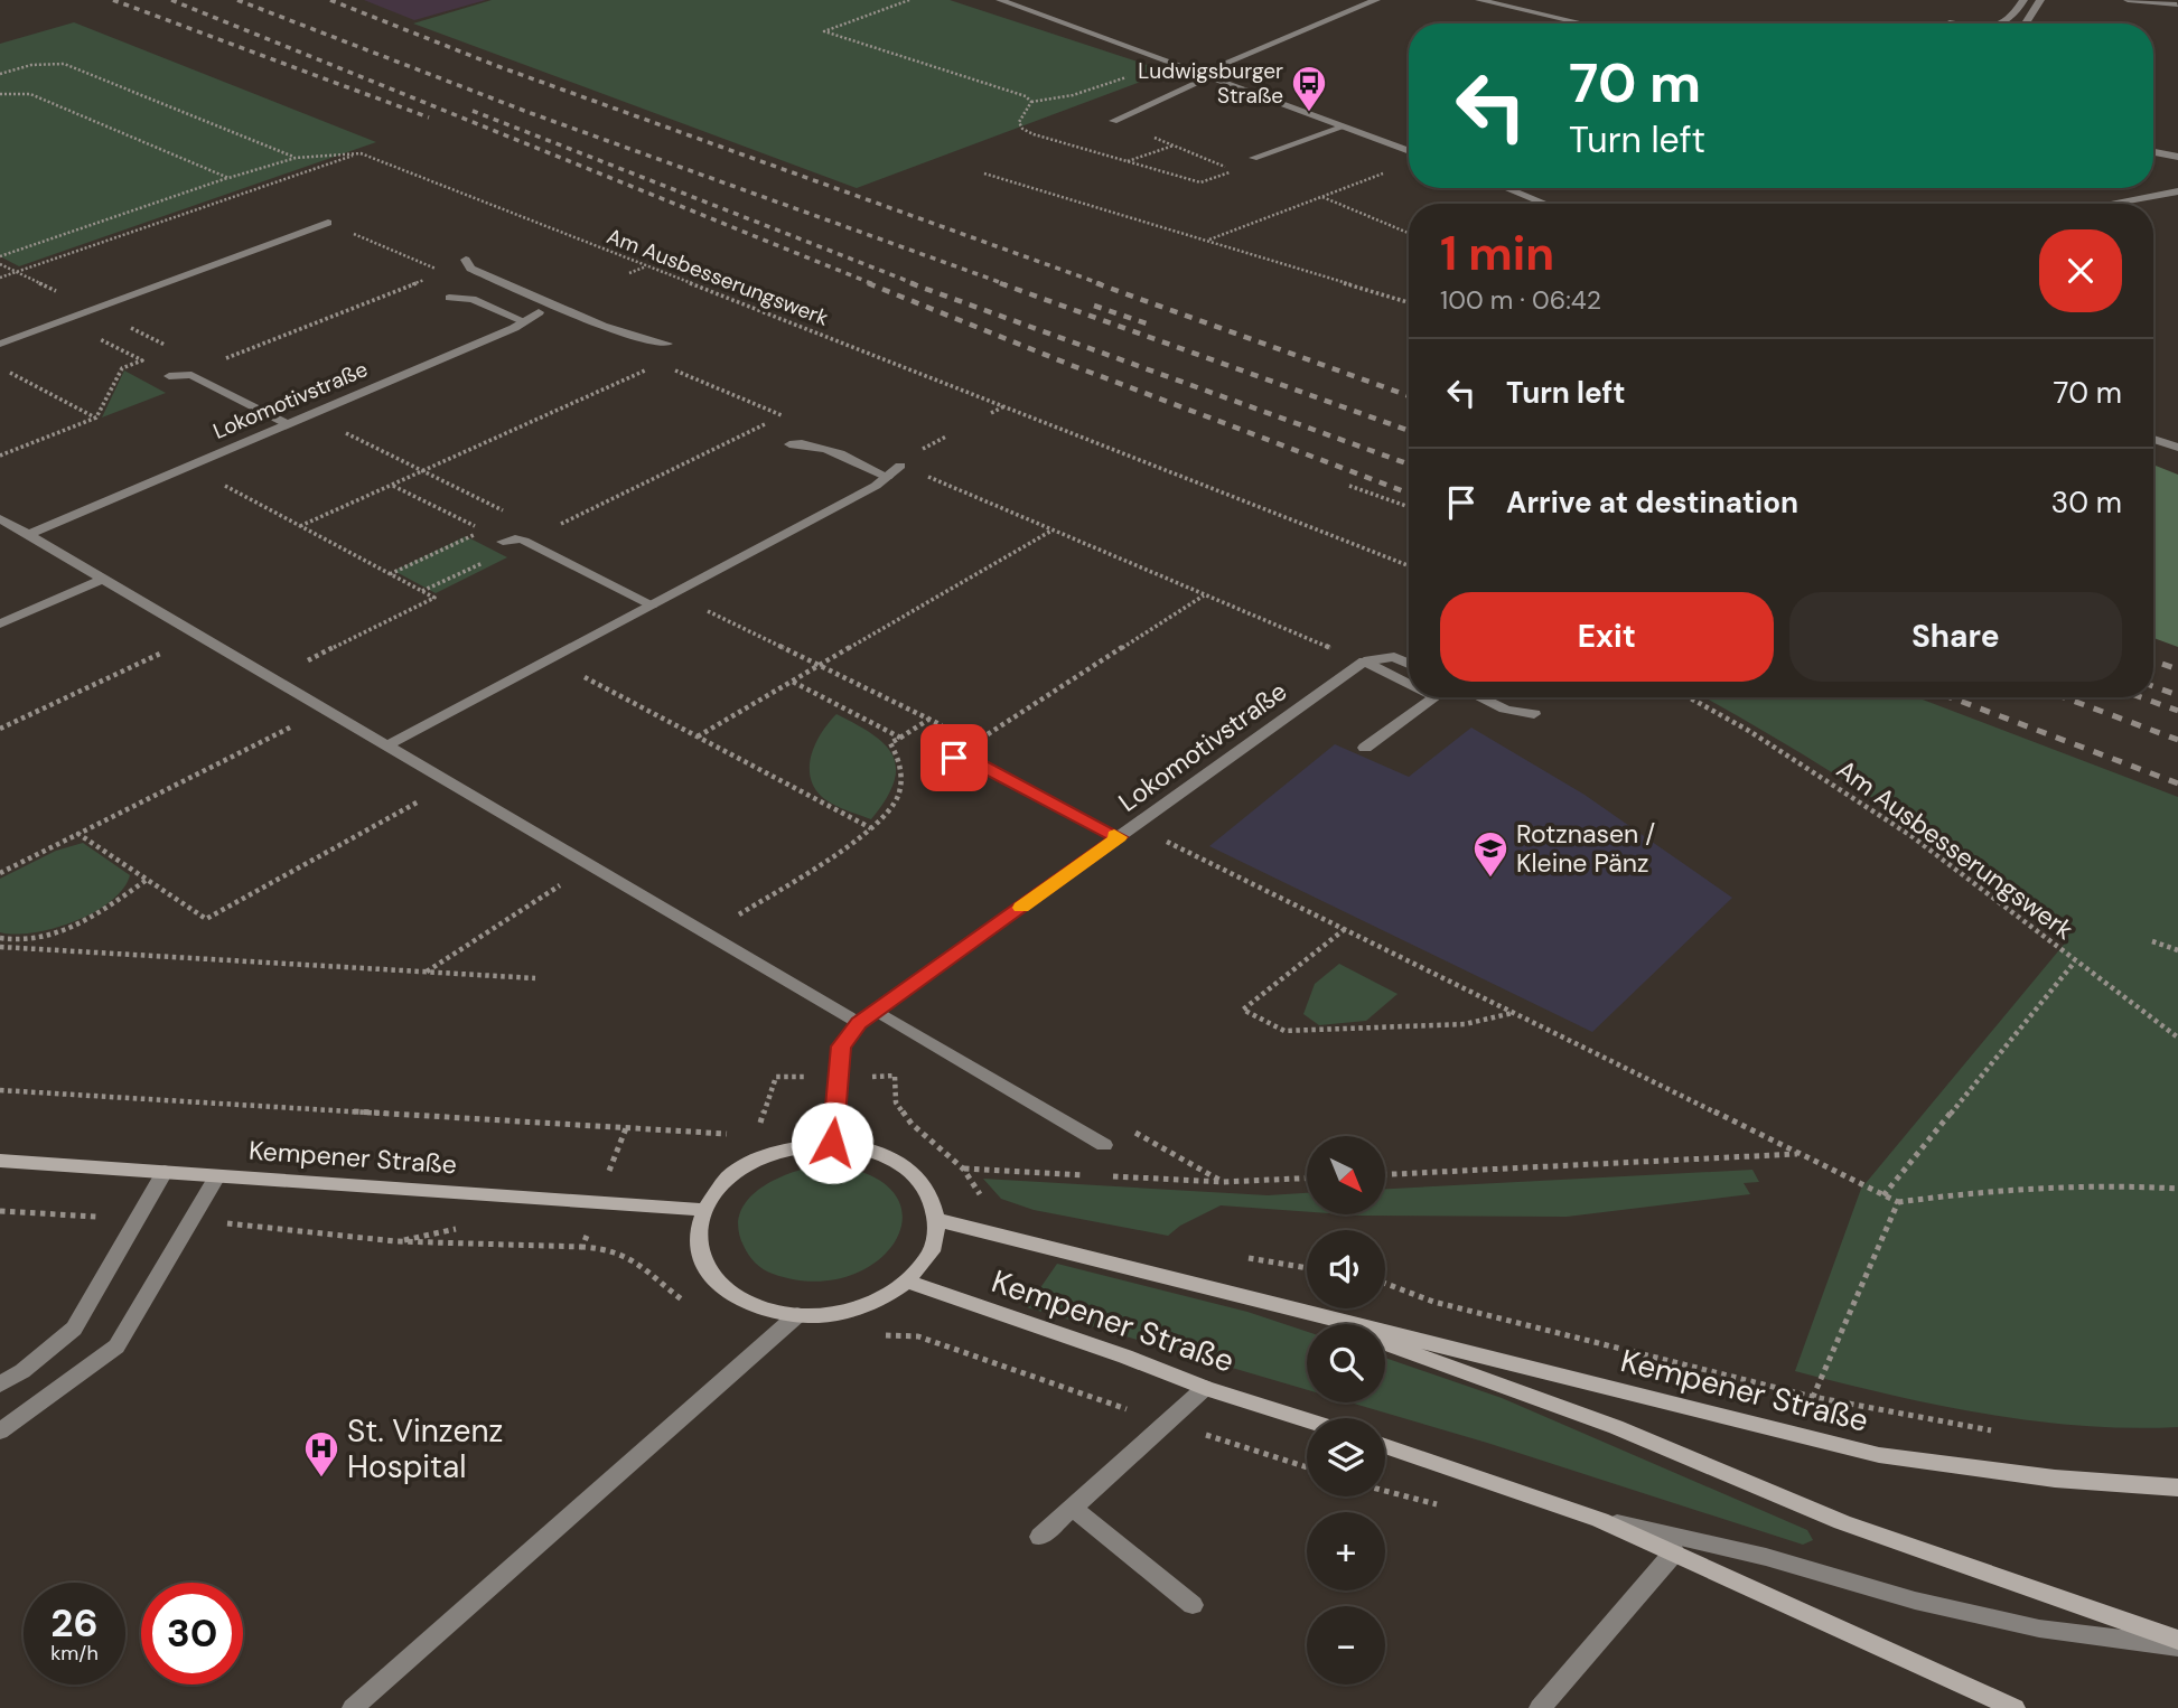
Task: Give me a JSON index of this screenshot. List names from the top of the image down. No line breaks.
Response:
{"streets":{"main road":["Kempener Straße"],"street":["Lokomotivstraße"],"path":["Am Ausbesserungswerk"]},"crossings":[["Lokomotivstraße","Kempener Straße"]],"places":{"bus stop":["Ludwigsburger Straße"],"school or university":["Rotznasen / Kleine Pänz"],"hospital":["St. Vinzenz Hospital"]},"north":"bottom right","page":{"turn":["70 m","Turn left"],"heading":["1 min","100 m · 06:42"],"list":[{"name":"Turn left","value":"70 m"},{"name":"Arrive at destination","value":"30 m"}],"buttons":["Exit","Share"],"map_buttons":["+","−"],"speed":"26 km/h","limit":"30"}}
